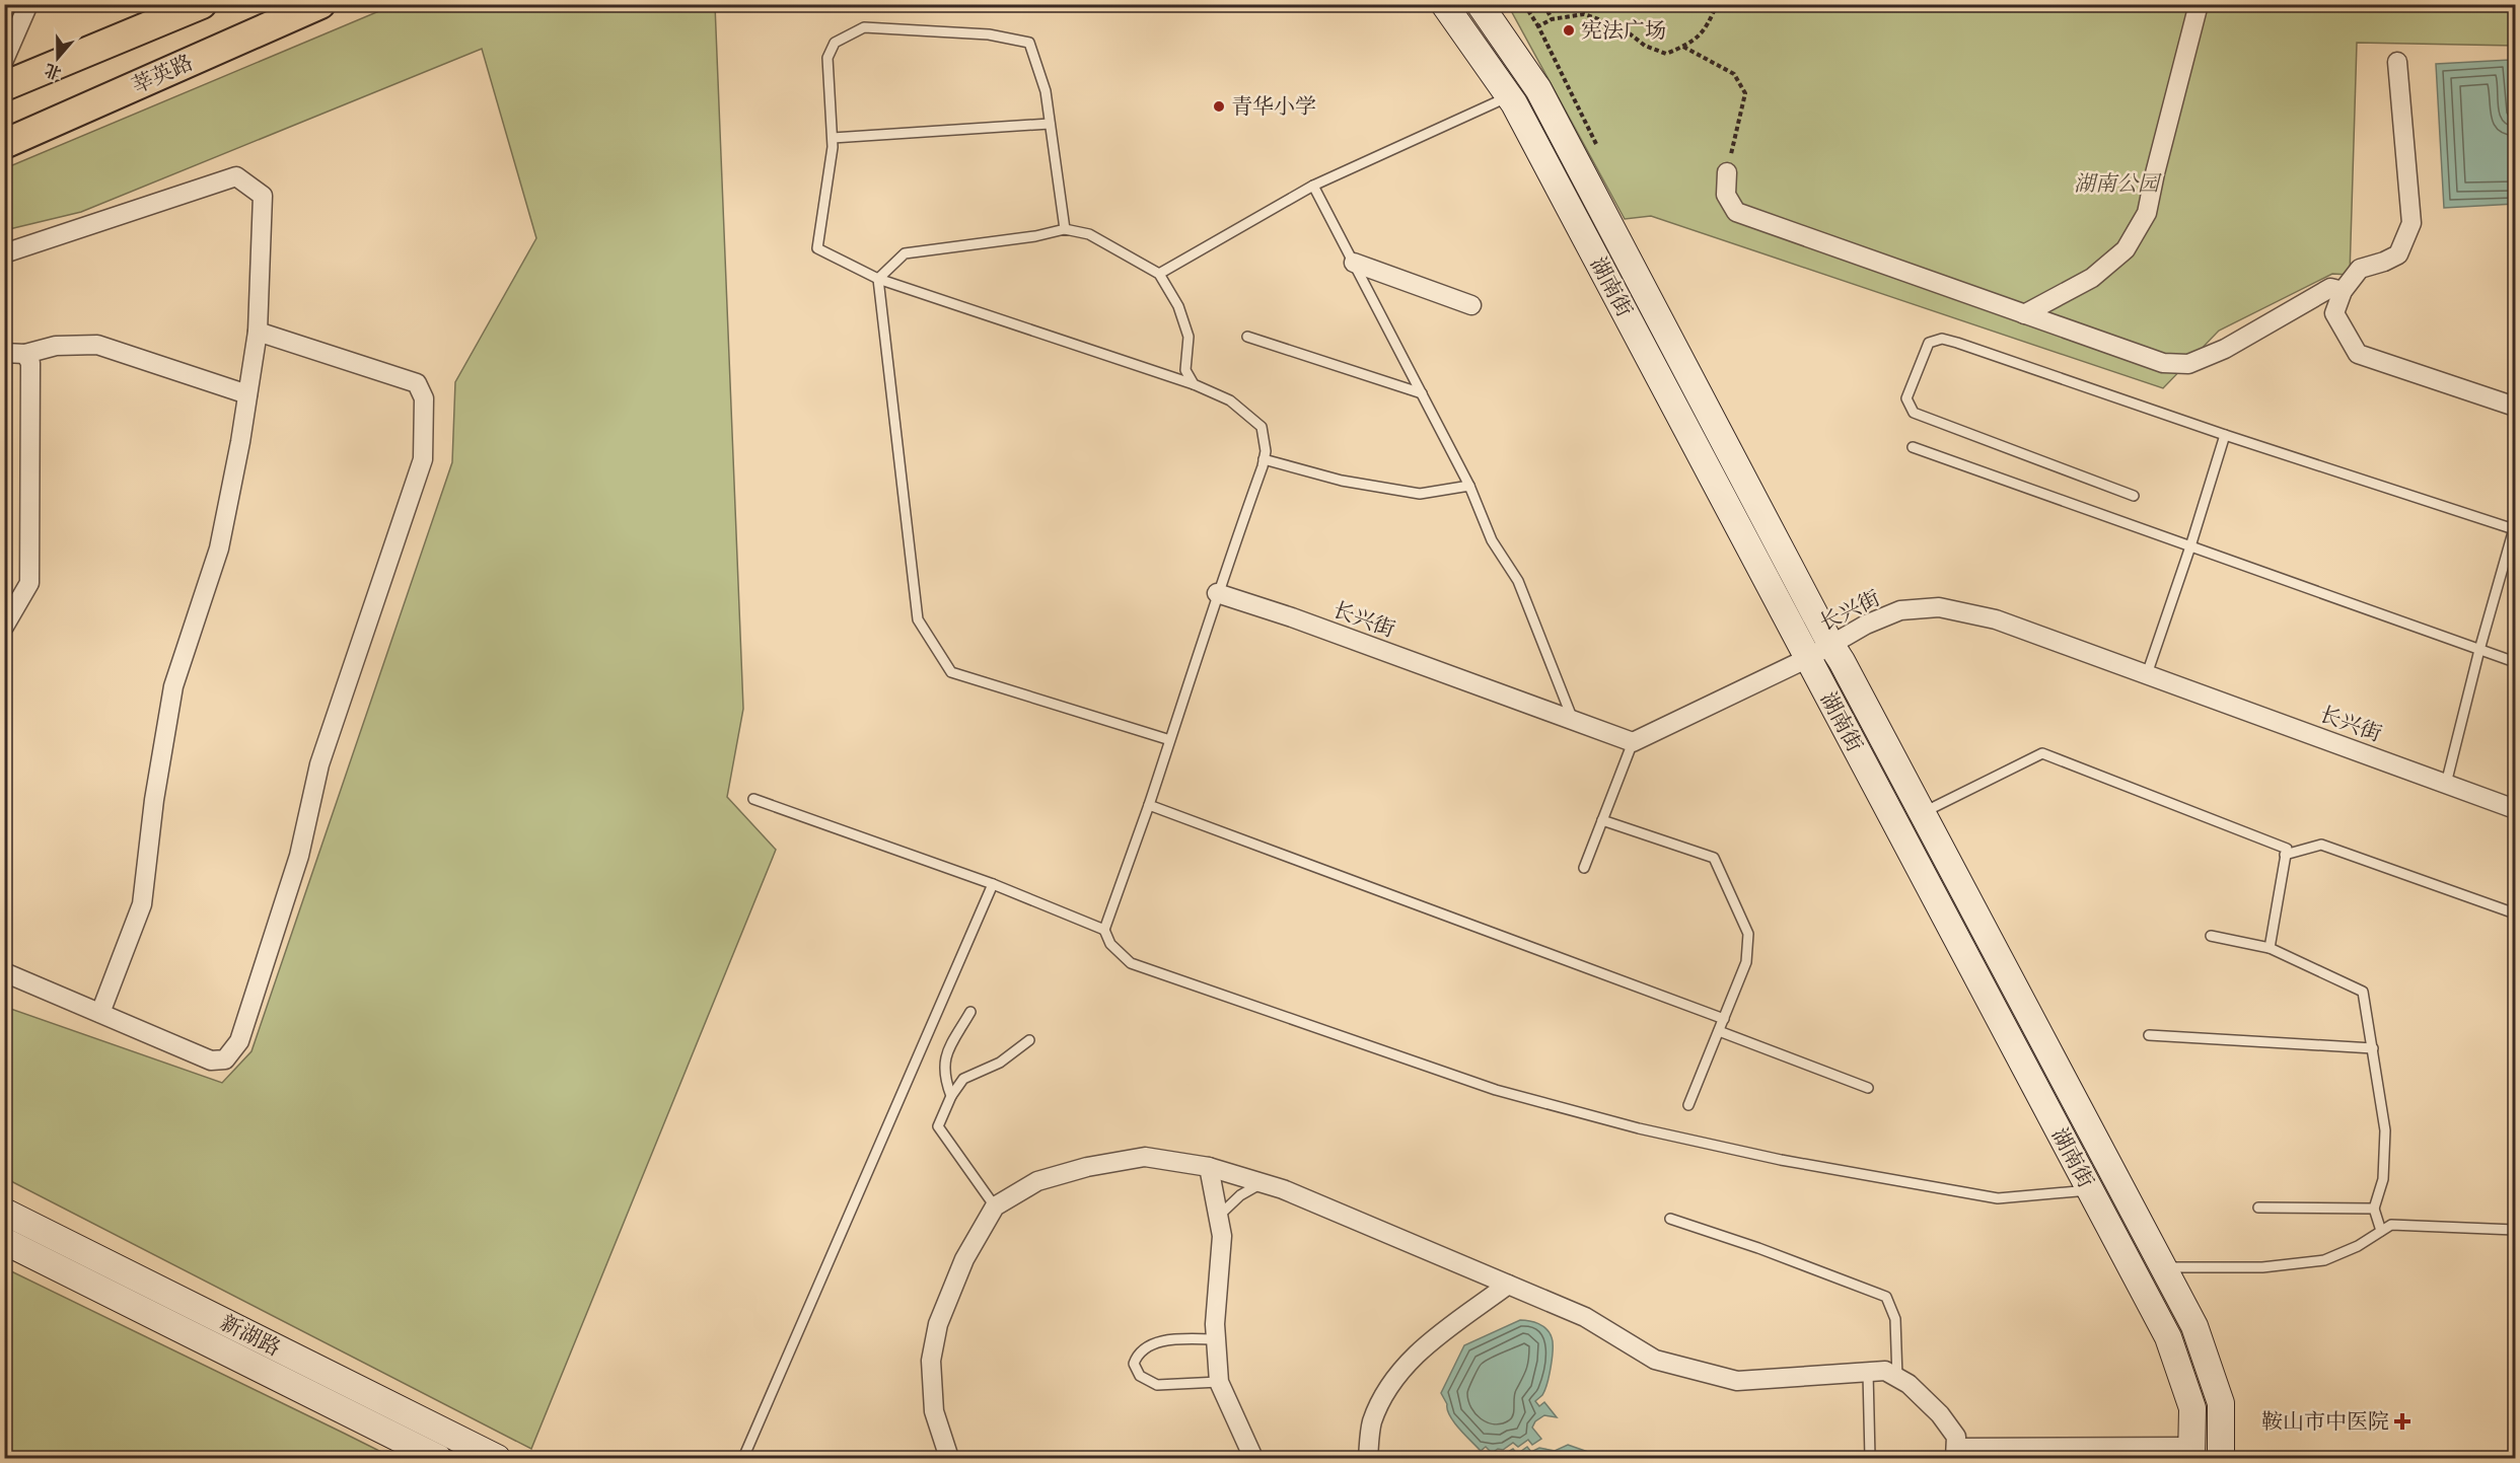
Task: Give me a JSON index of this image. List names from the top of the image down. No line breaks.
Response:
{"streets":{"main road":["莘英路","湖南街","新湖路"],"street":["长兴街"]},"crossings":[["湖南街","长兴街"]],"parks":["湖南公园"],"places":{"other":["宪法广场","青华小学"],"health":["鞍山市中医院"]},"north":"bottom"}
